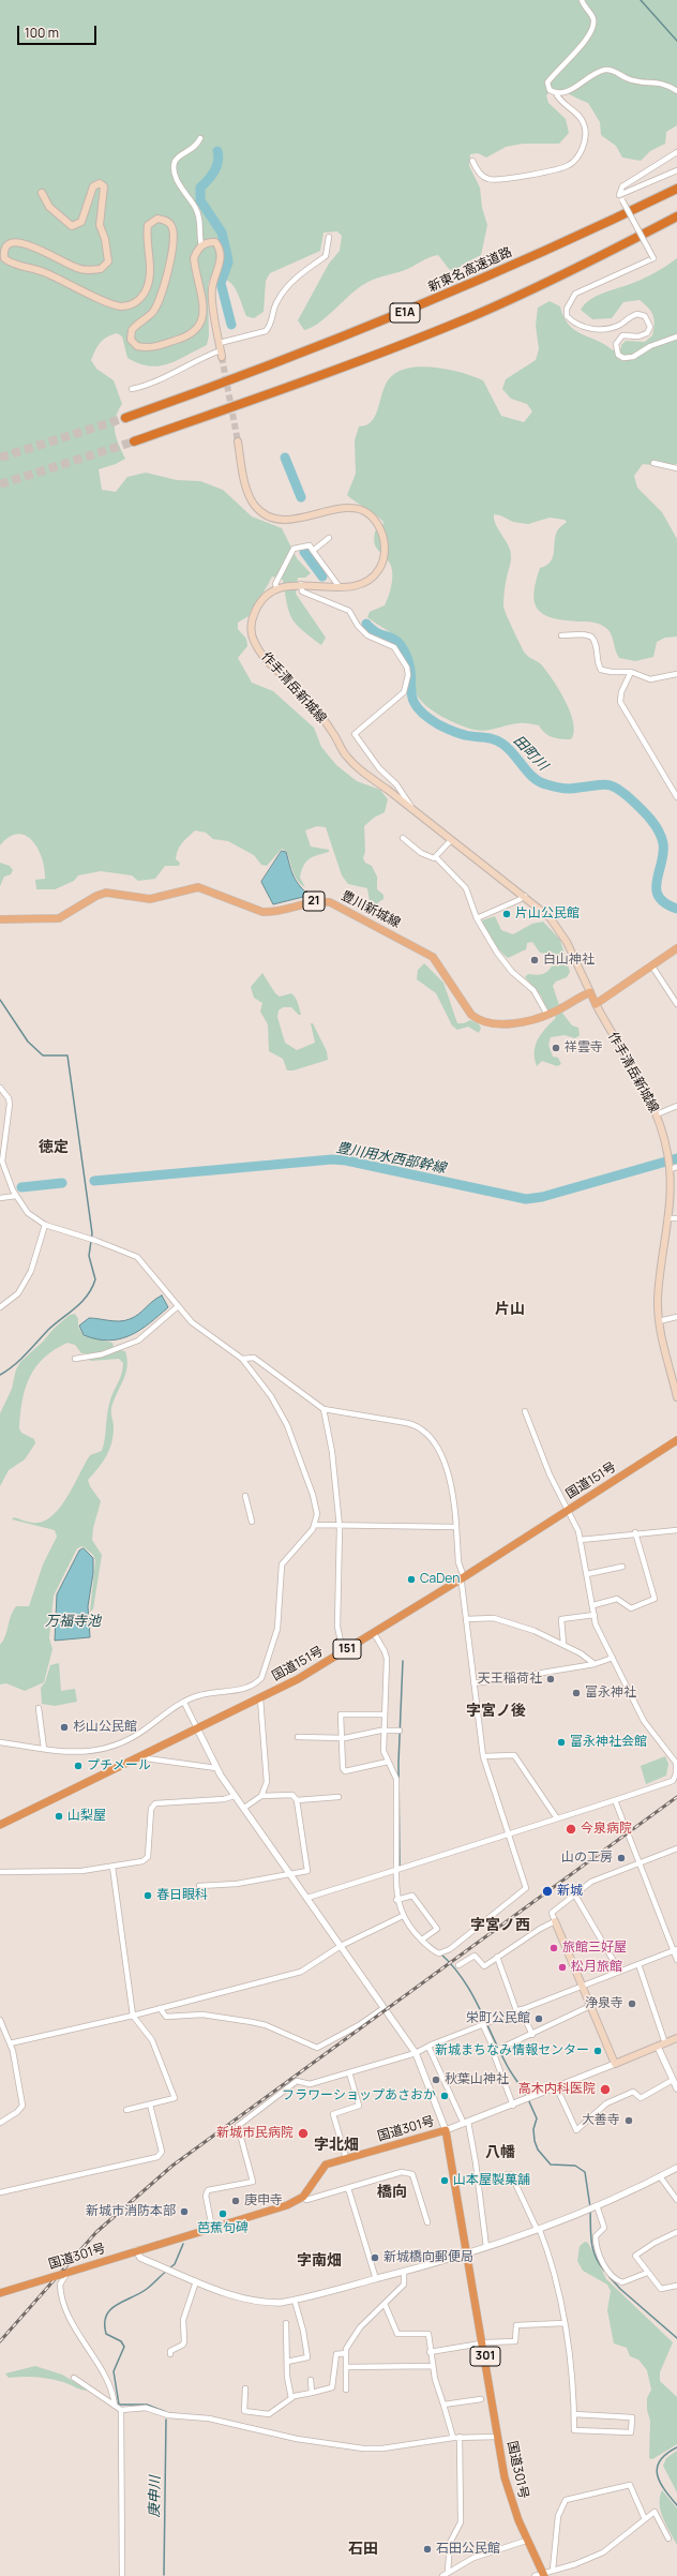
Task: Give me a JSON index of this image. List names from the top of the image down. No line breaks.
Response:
{"streets":{"highway":["新東名高速道路","E1A","国道151号","151","国道301号","301"],"main road":["作手清岳新城線","21","豊川新城線"]},"crossings":[["作手清岳新城線","豊川新城線"]],"districts":["徳定","片山","字宮ノ後","字宮ノ西","字北畑","八幡","橋向","字南畑","石田"],"water":["田町川","豊川用水西部幹線","万福寺池","庚申川"],"places":["片山公民館","白山神社","祥雲寺","CaDen","天王稲荷社","富永神社","杉山公民館","富永神社会館","プチメール","山梨屋","今泉病院","山の工房","新城","春日眼科","旅館三好屋","松月旅館","浄泉寺","栄町公民館","新城まちなみ情報センター","秋葉山神社","高木内科医院","フラワーショップあさおか","大善寺","新城市民病院","山本屋製菓舗","庚申寺","新城市消防本部","芭蕉句碑","新城橋向郵便局","石田公民館"],"scale_bar":"100 m"}
